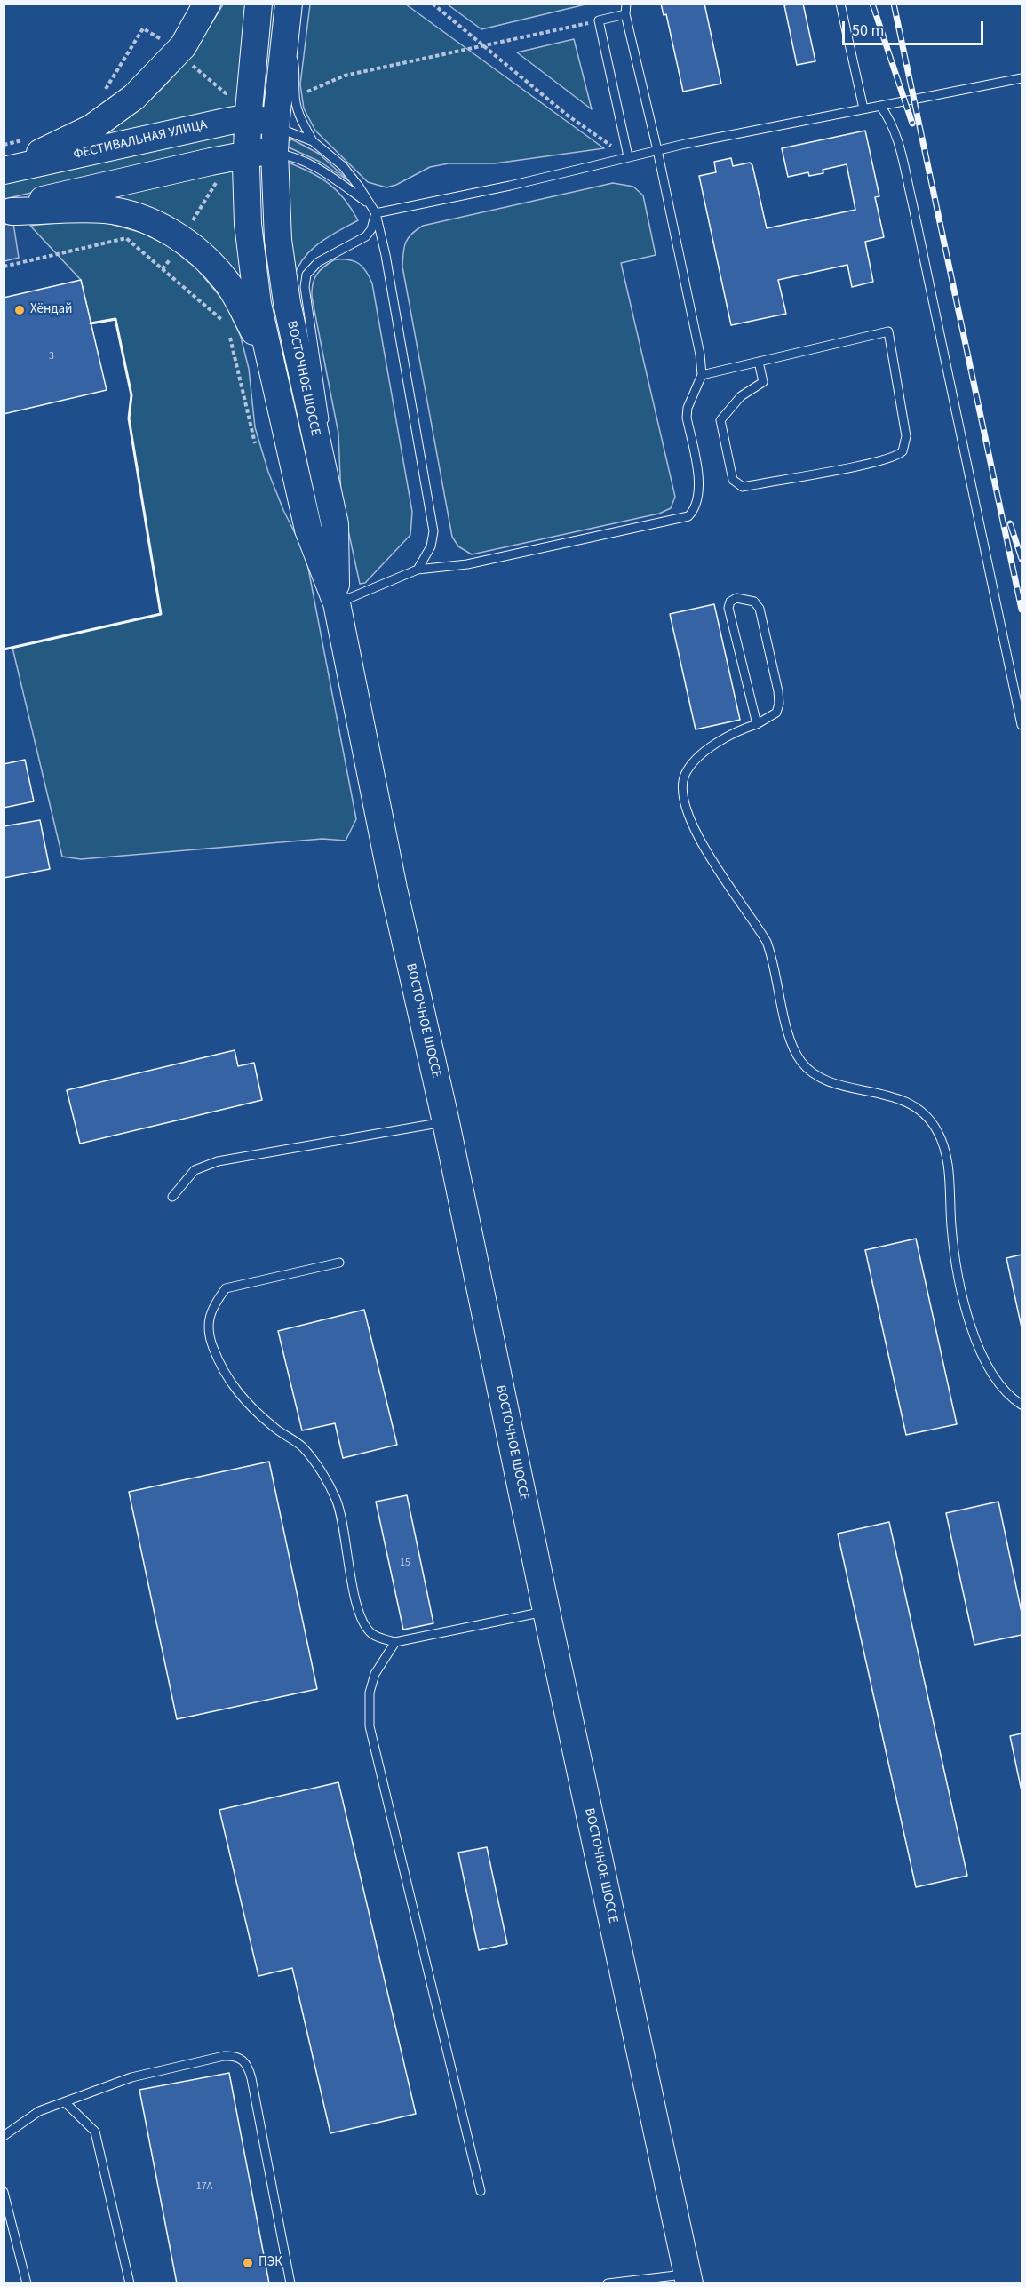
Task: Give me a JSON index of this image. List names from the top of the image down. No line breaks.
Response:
{"streets":{"main road":["ФЕСТИВАЛЬНАЯ УЛИЦА","ВОСТОЧНОЕ ШОССЕ"]},"places":["Хёндай","ПЭК"],"house_numbers":["3","15","17А"],"scale_bar":"50 m"}
